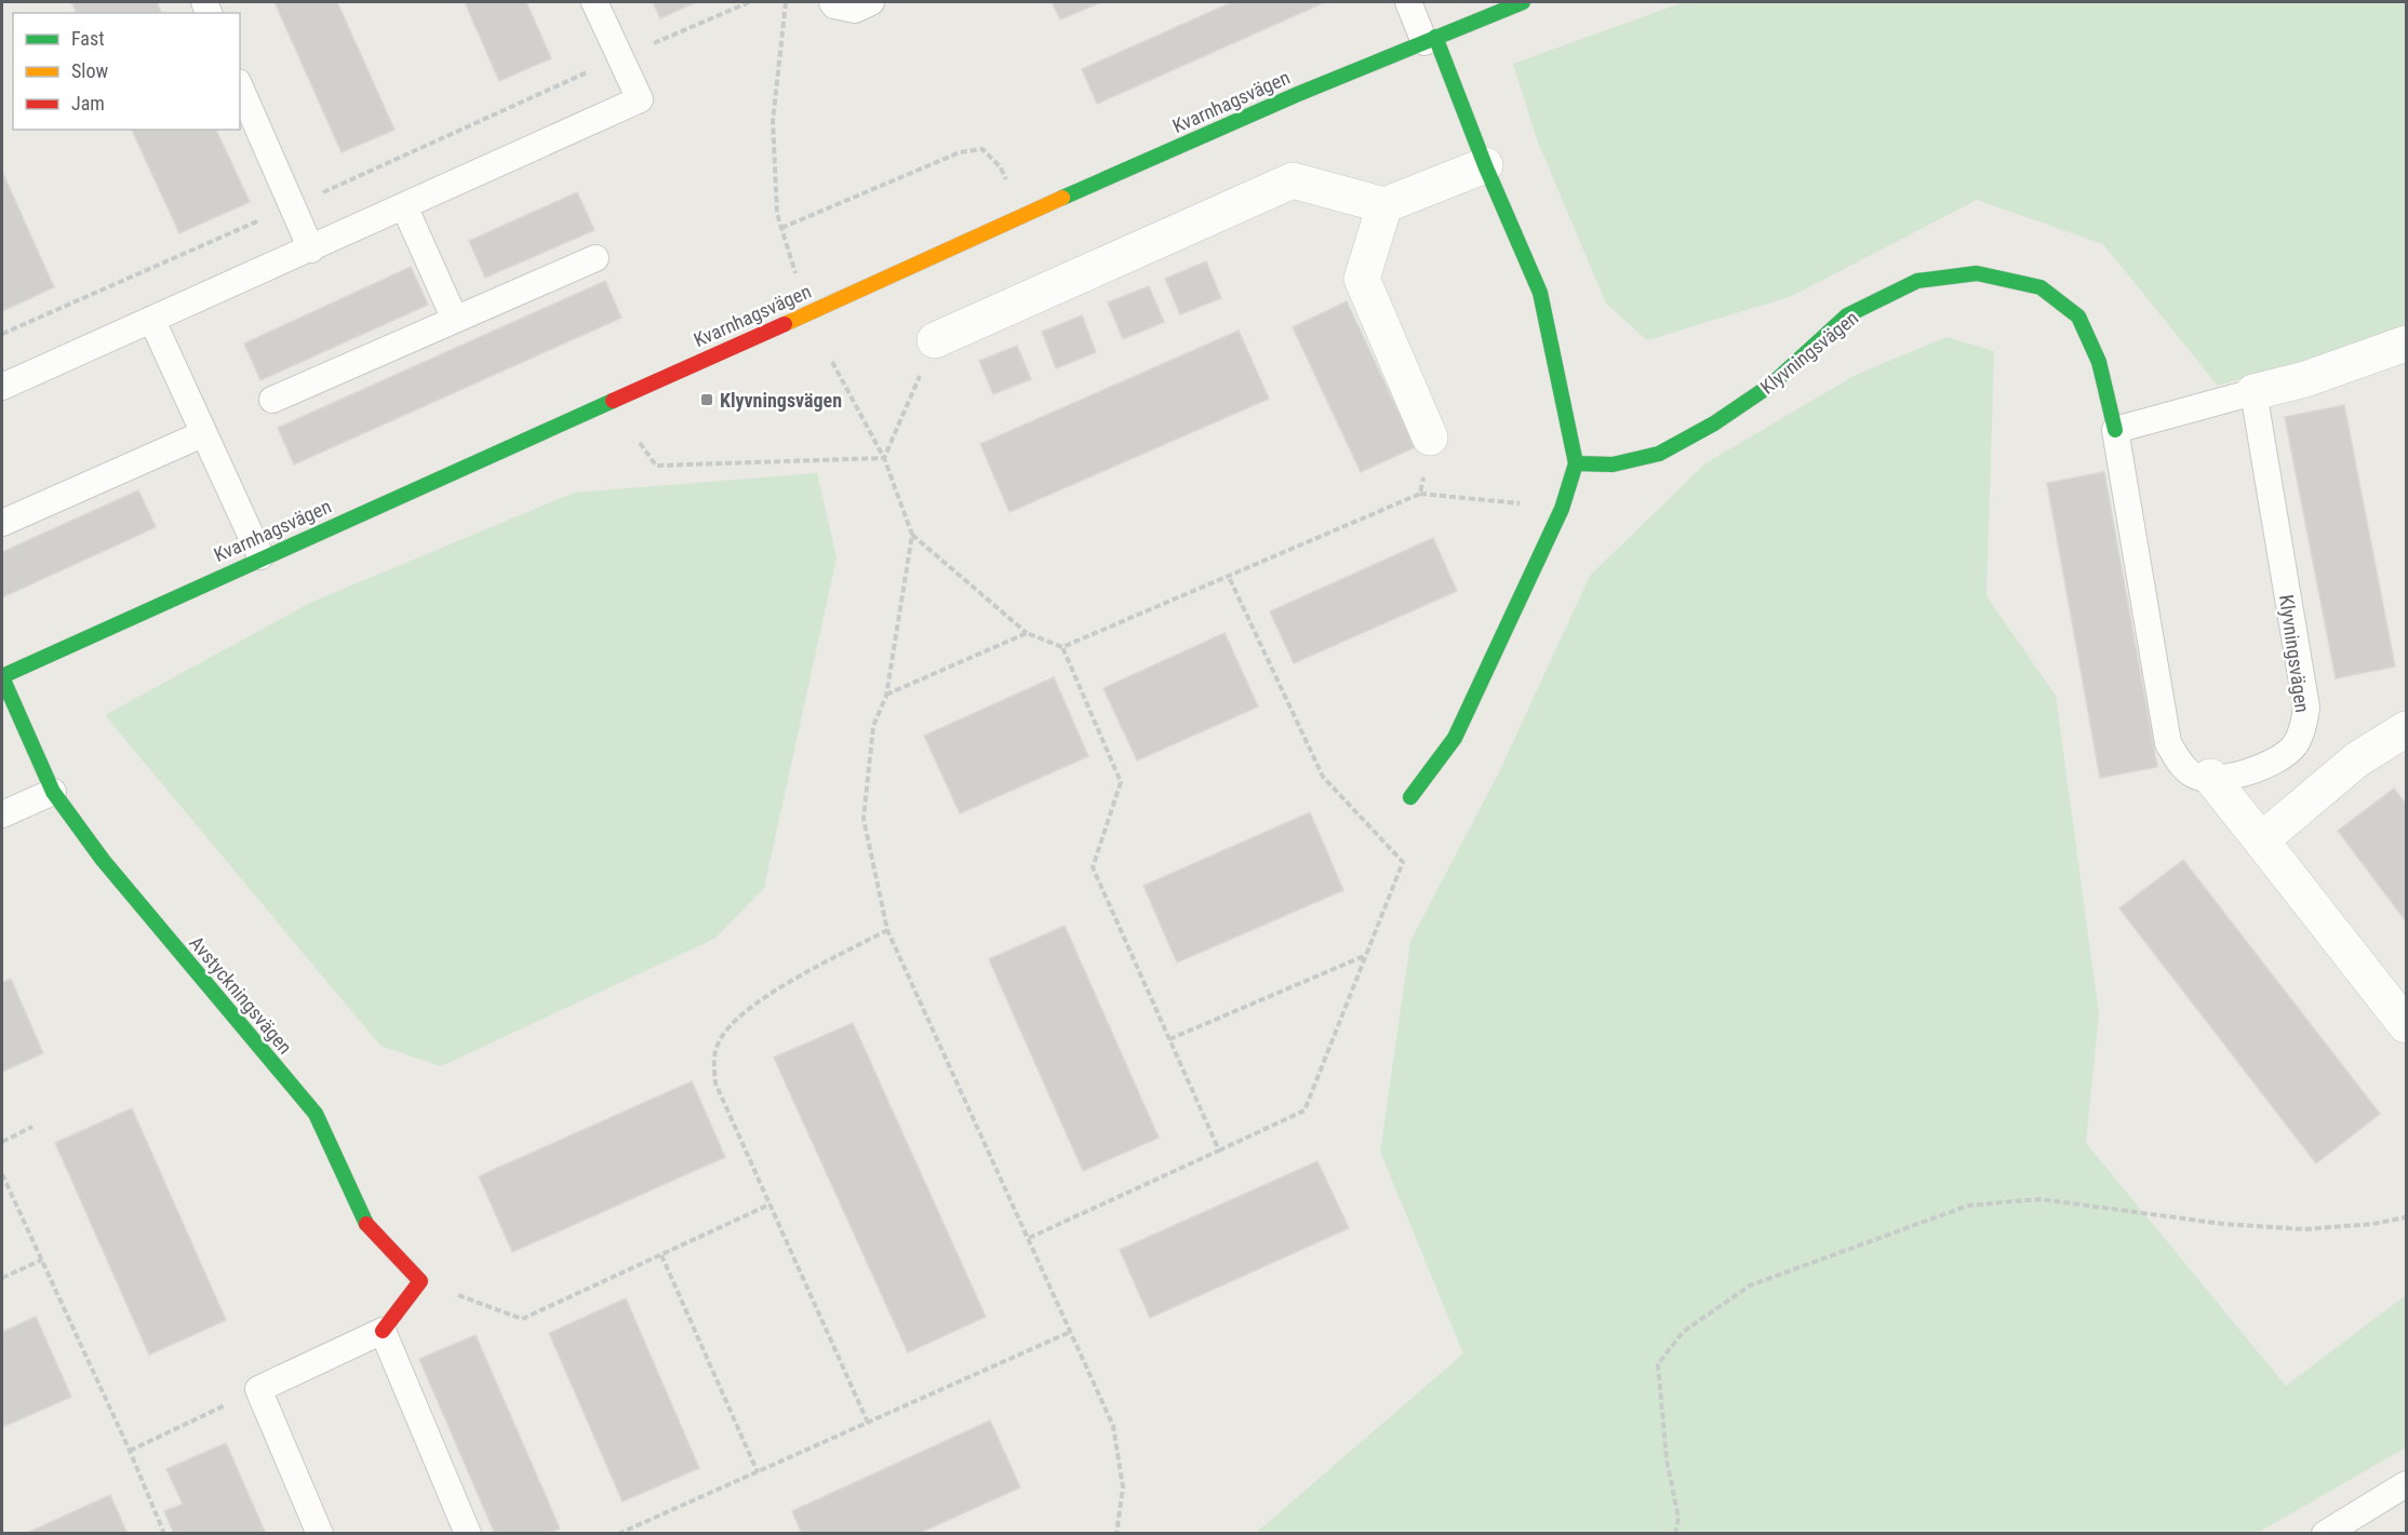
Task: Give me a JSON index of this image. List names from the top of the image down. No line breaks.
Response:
{"streets":{"street":["Kvarnhagsvägen","Klyvningsvägen","Avstyckningsvägen"]},"crossings":[["Kvarnhagsvägen","Avstyckningsvägen"]],"places":{"transit":["Klyvningsvägen"]},"legend":["Fast","Slow","Jam"]}
